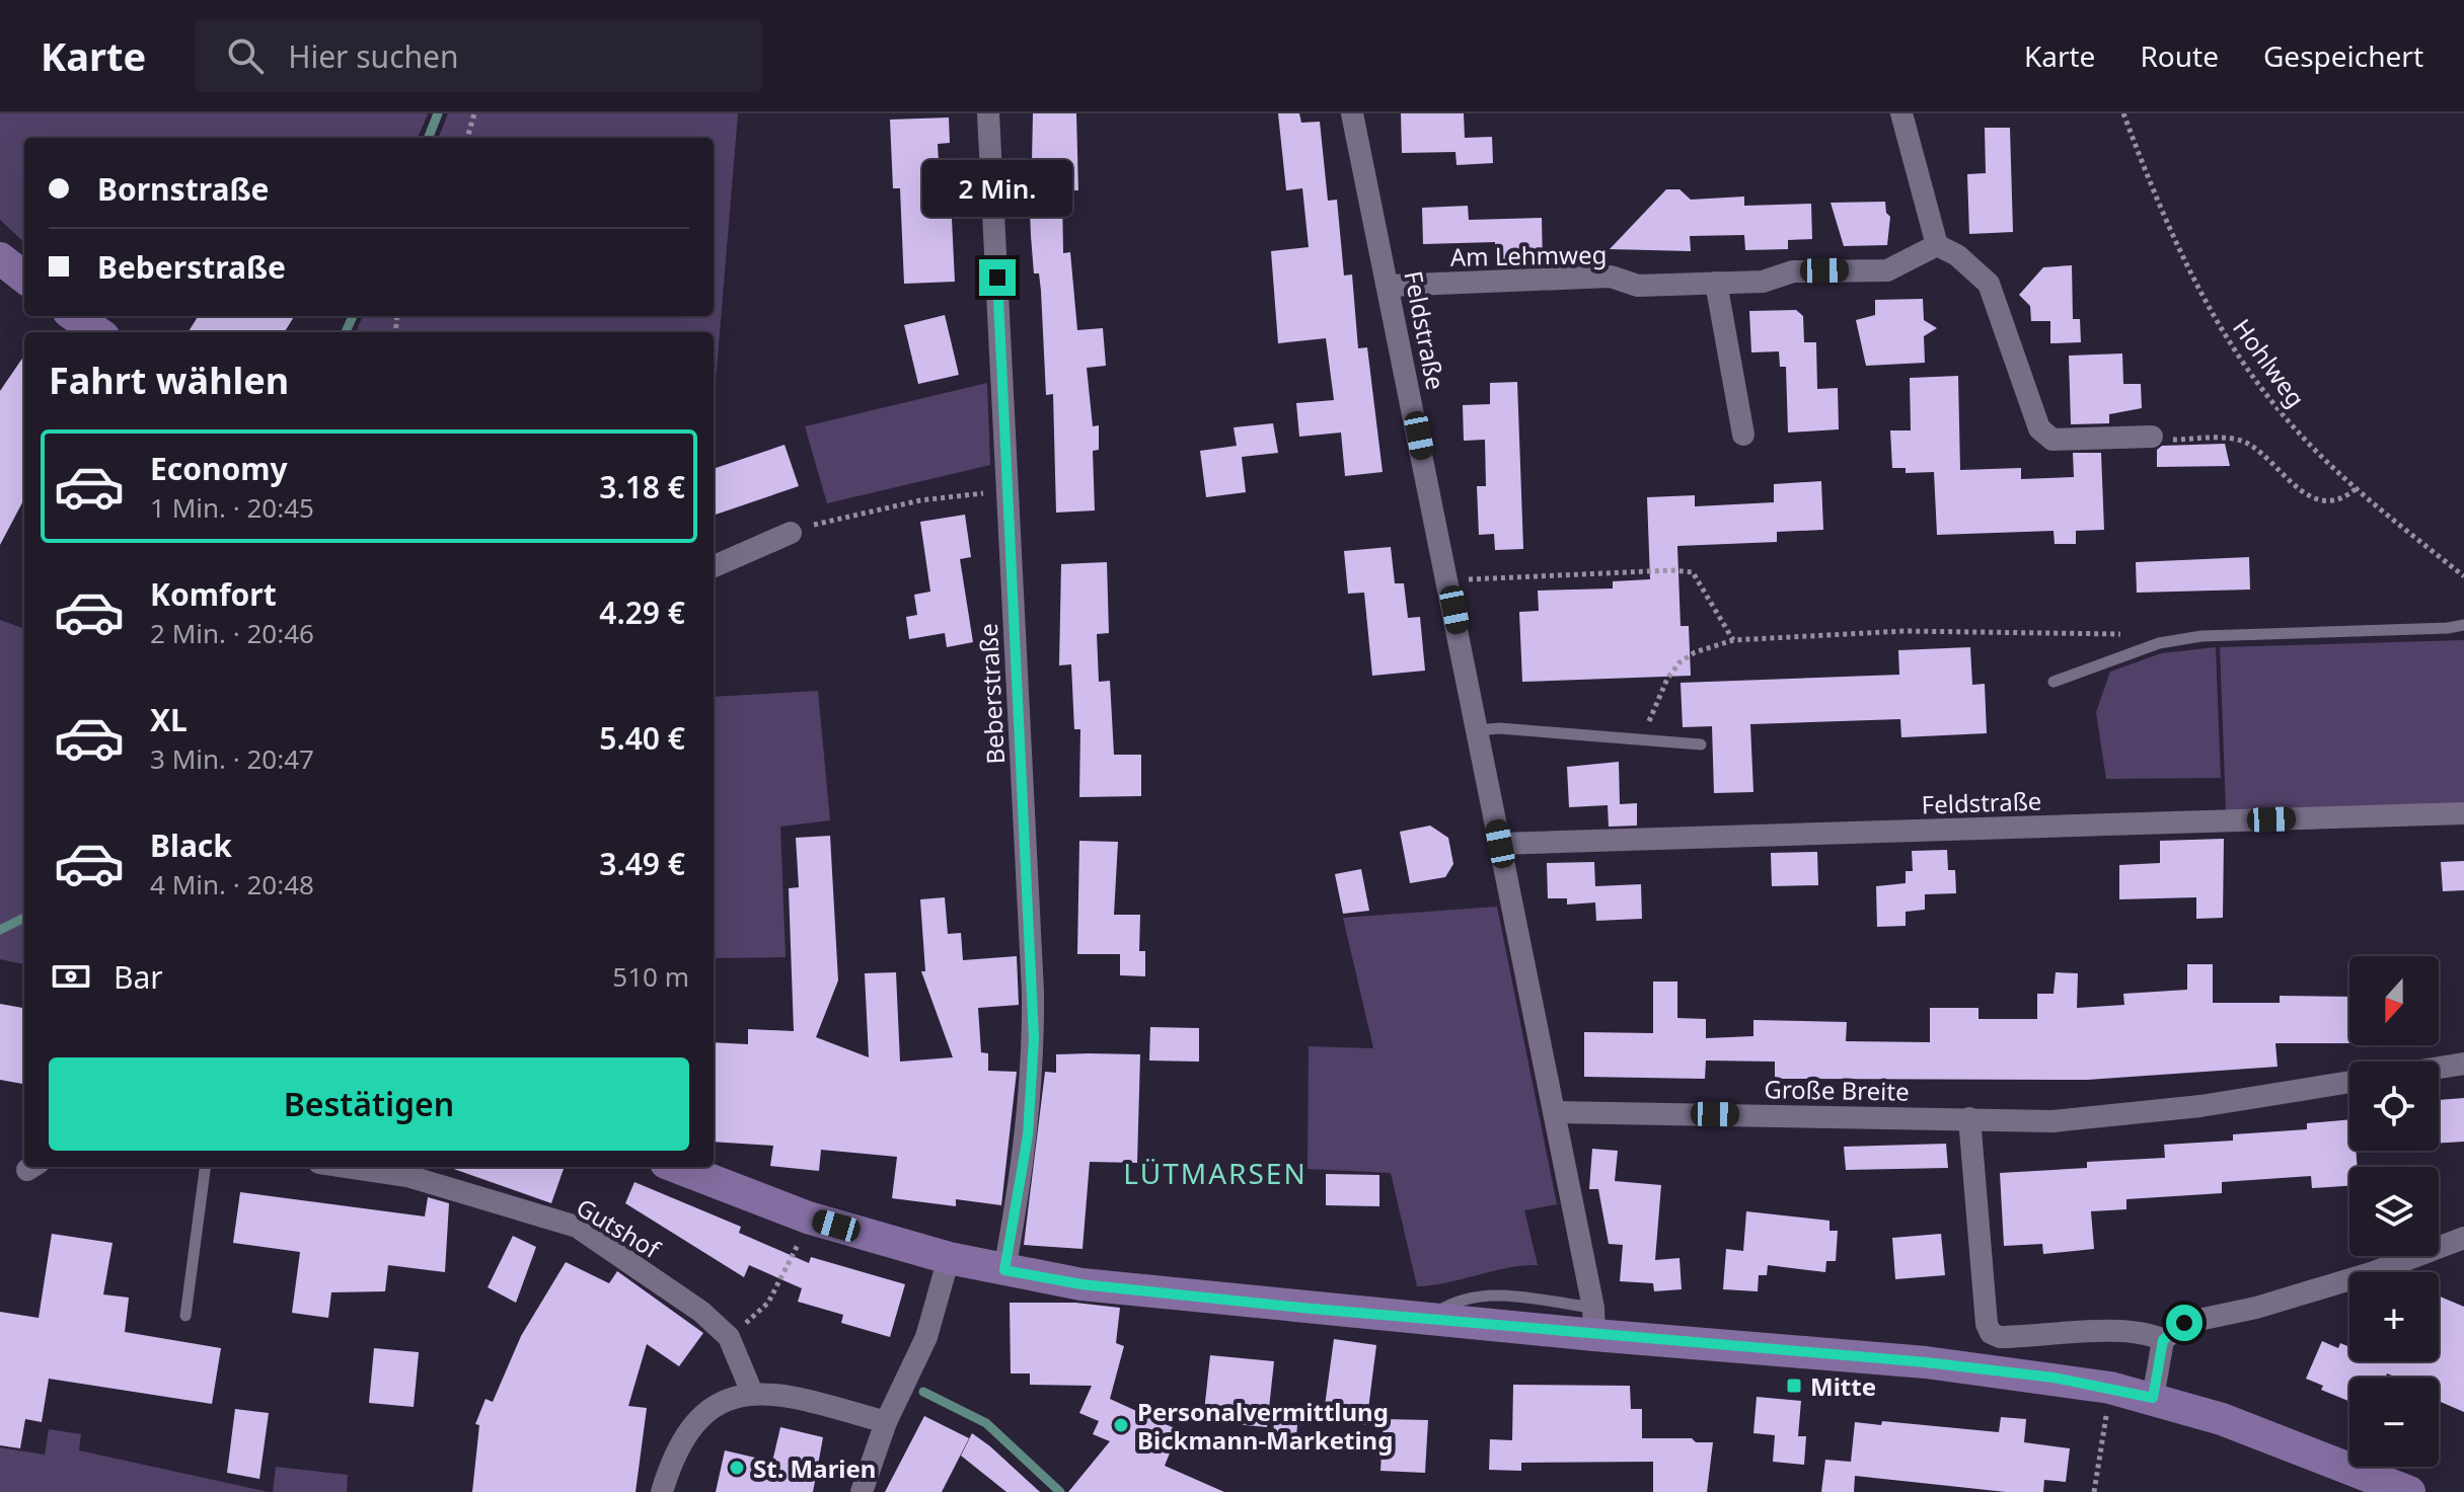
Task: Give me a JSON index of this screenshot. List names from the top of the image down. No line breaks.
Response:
{"streets":{"street":["Am Lehmweg","Feldstraße","Beberstraße","Große Breite","Gutshof"],"path":["Hohlweg"]},"crossings":[["Am Lehmweg","Feldstraße"],["Feldstraße","Große Breite"]],"districts":["LÜTMARSEN"],"places":{"transit":["Mitte"],"other":["Personalvermittlung Bickmann-Marketing","St. Marien"]},"north":"bottom","page":{"header":"Karte","search":"Hier suchen","nav":["Karte","Route","Gespeichert"],"banner":["Bornstraße","Beberstraße"],"bubble":"2 Min.","heading":"Fahrt wählen","list":[{"name":"Economy","note":"1 Min. · 20:45","value":"3.18 €"},{"name":"Komfort","note":"2 Min. · 20:46","value":"4.29 €"},{"name":"XL","note":"3 Min. · 20:47","value":"5.40 €"},{"name":"Black","note":"4 Min. · 20:48","value":"3.49 €"}],"pay":["Bar","510 m"],"map_buttons":["+","−"],"buttons":"Bestätigen"}}
